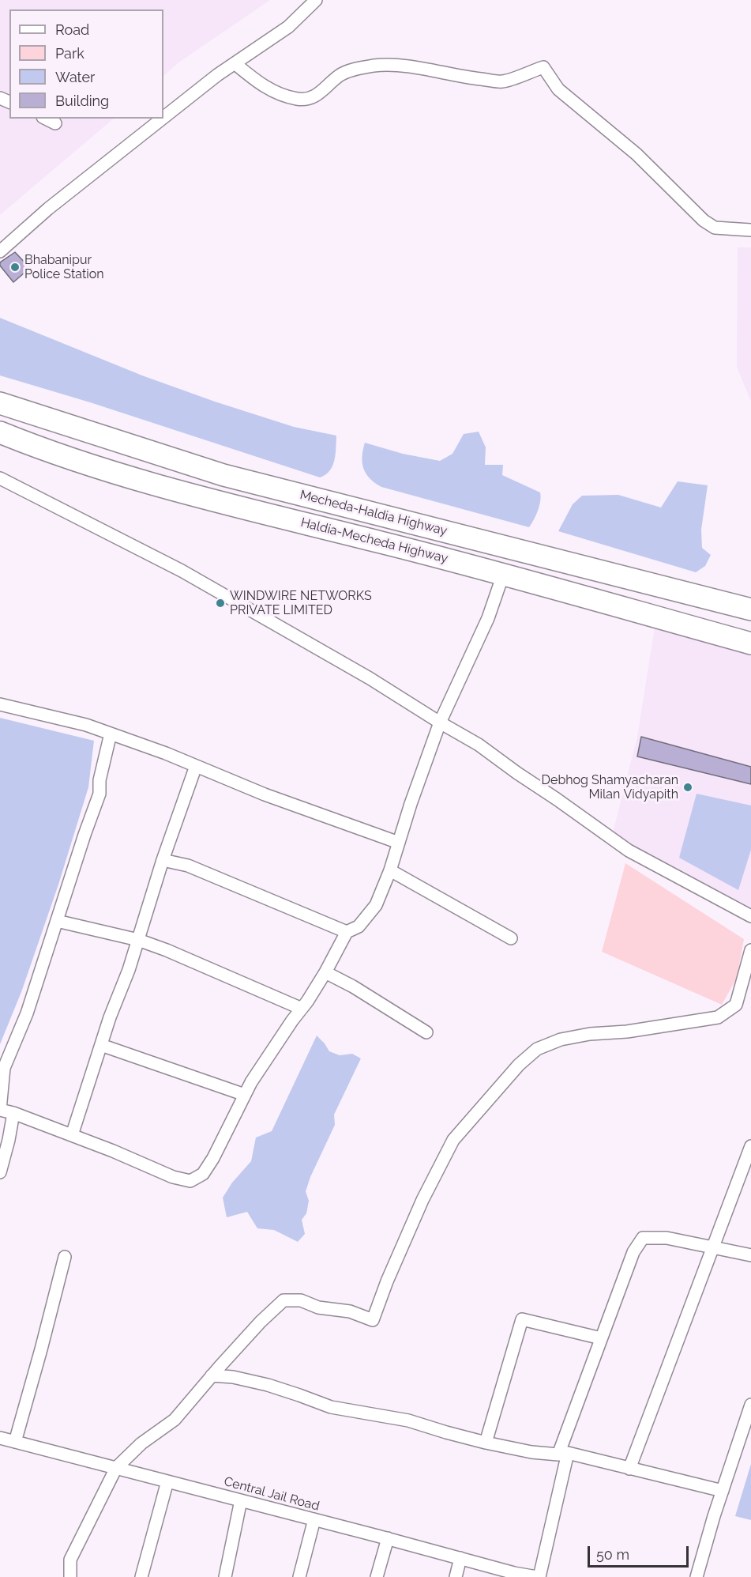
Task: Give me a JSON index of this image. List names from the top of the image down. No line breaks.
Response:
{"streets":{"highway":["Mecheda-Haldia Highway","Haldia-Mecheda Highway"],"street":["Central Jail Road"]},"places":["Bhabanipur Police Station","WINDWIRE NETWORKS PRIVATE LIMITED","Debhog Shamyacharan Milan Vidyapith"],"legend":["Road","Park","Water","Building"],"scale_bar":"50 m"}
